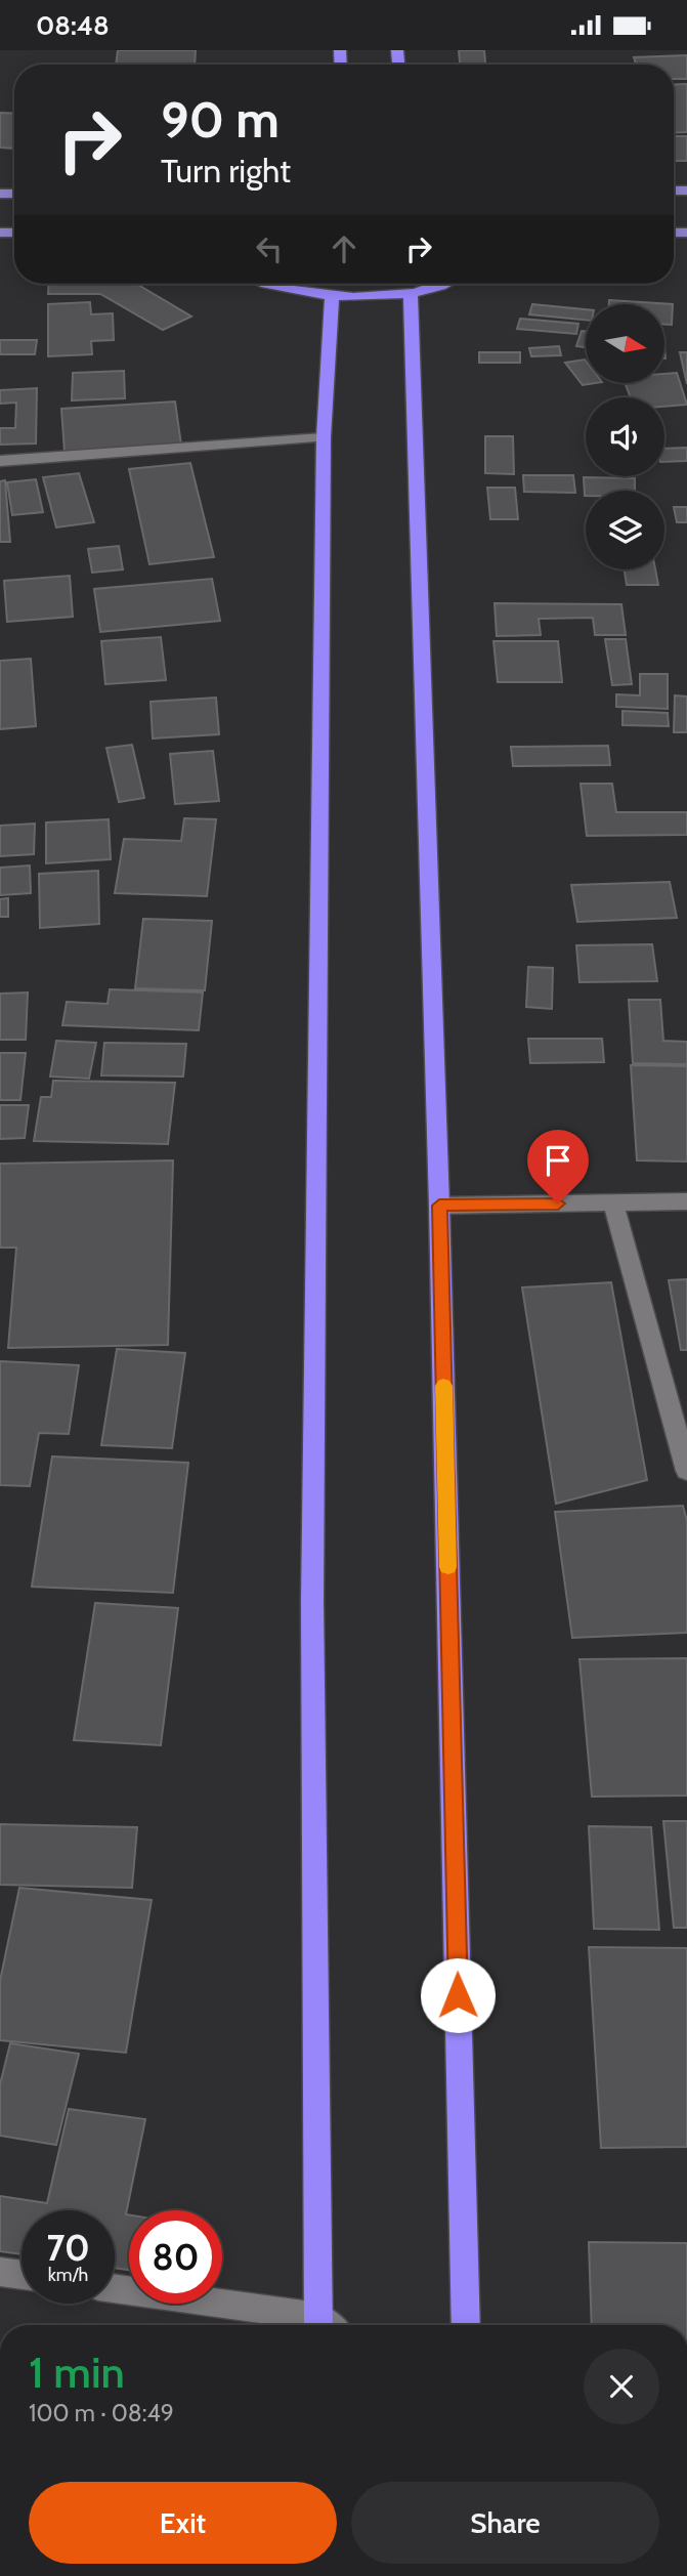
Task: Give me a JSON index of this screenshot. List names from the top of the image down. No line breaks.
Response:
{"north":"right","page":{"status":"08:48","turn":["90 m","Turn right"],"speed":"70 km/h","limit":"80","heading":["1 min","100 m · 08:49"],"buttons":["Exit","Share"]}}
